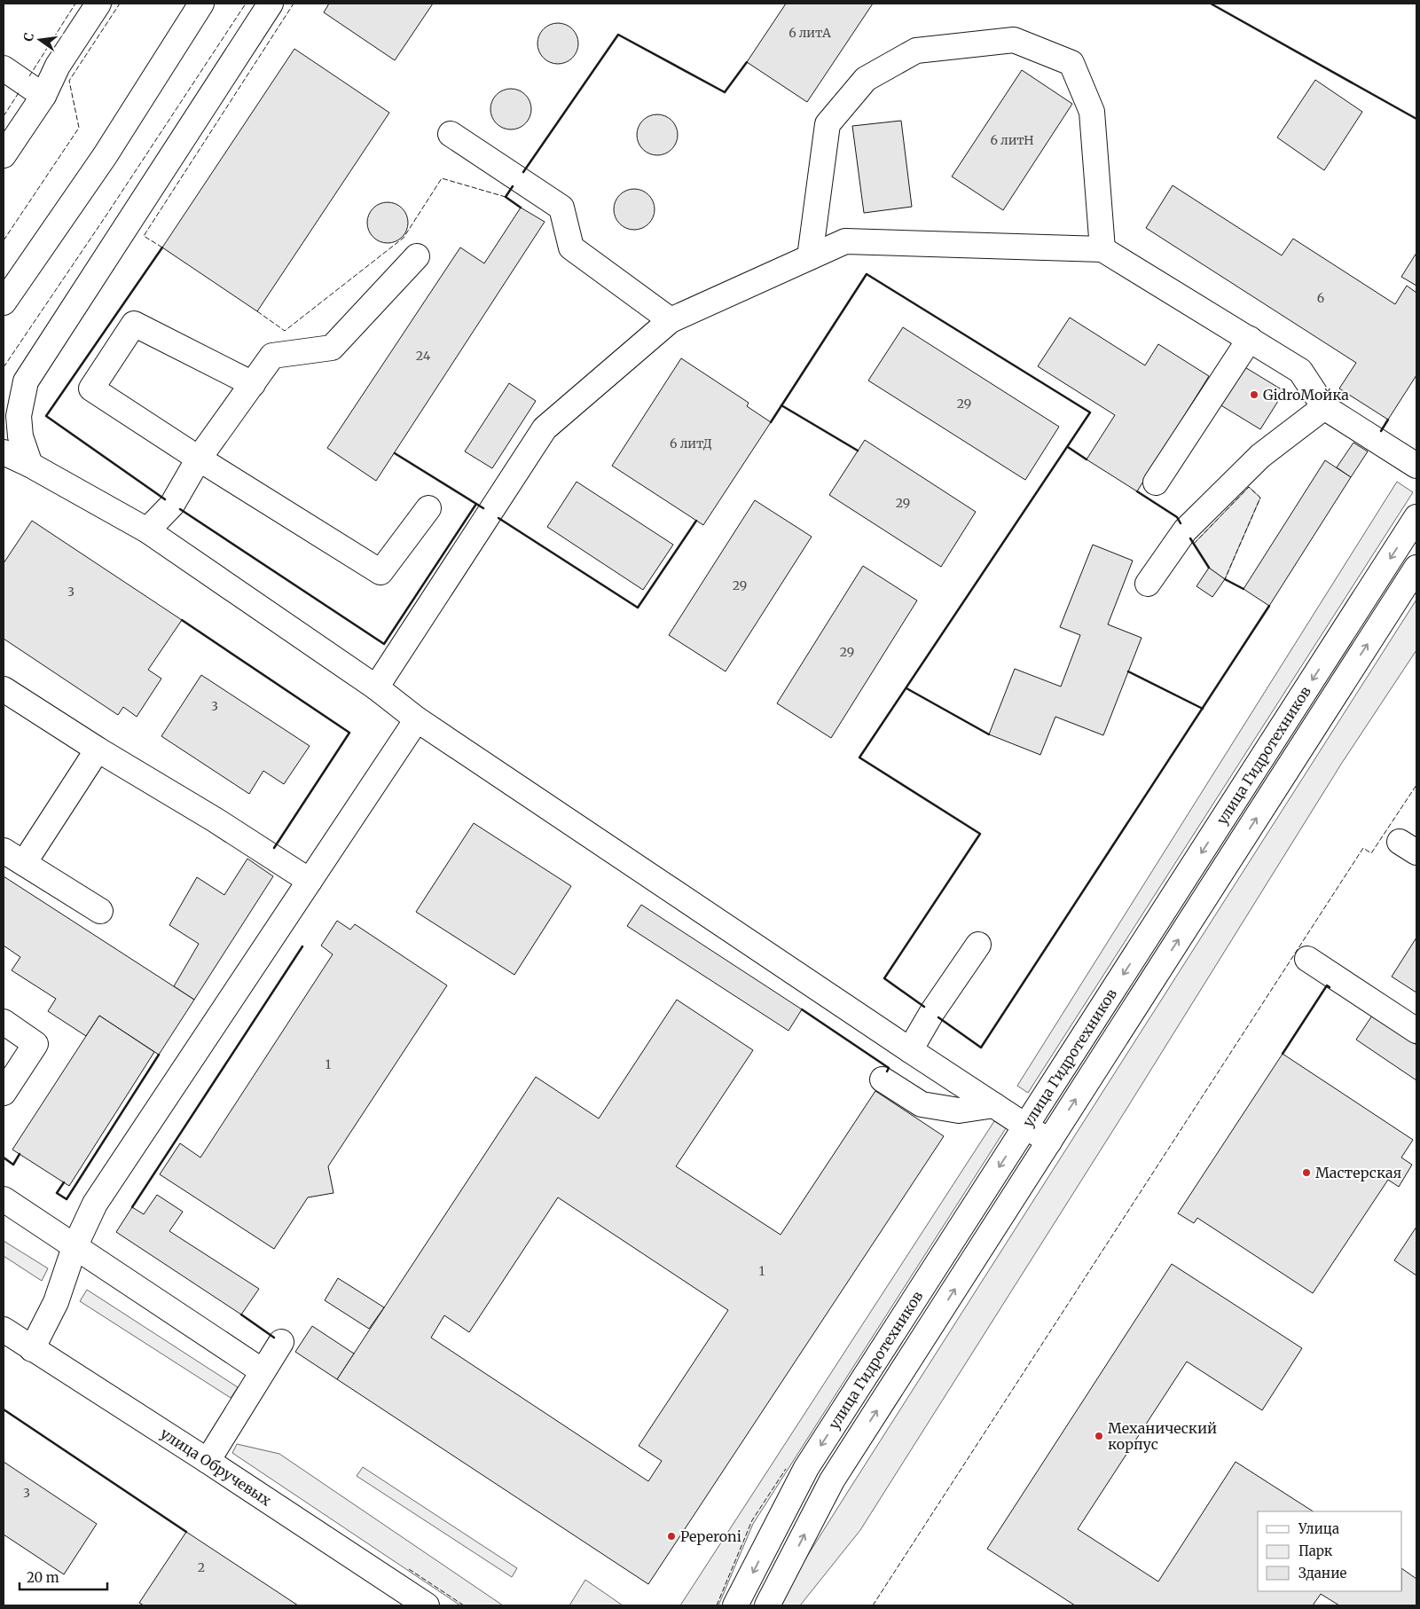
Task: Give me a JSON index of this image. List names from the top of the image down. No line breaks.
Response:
{"streets":{"street":["улица Гидротехников","улица Обручевых"]},"places":["GidroМойка","Мастерская","Механический корпус","Peperoni"],"house_numbers":["6 литА","6 литН","6","24","29","6 литД","29","29","3","29","3","1","1","3","2"],"legend":["Улица","Парк","Здание"],"scale_bar":"20 m","north":"left"}
